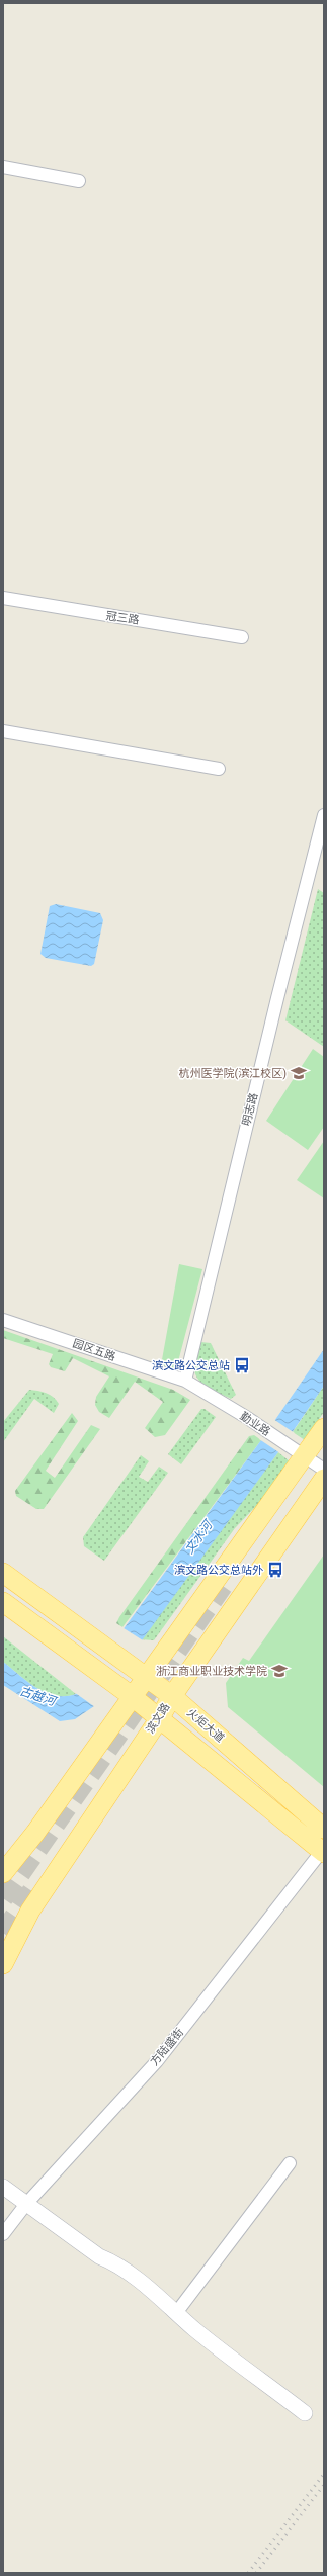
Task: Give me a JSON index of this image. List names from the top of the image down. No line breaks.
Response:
{"streets":{"main road":["滨文路","火炬大道"],"street":["冠三路","明志路","园区五路","勤业路","方陆盛街"]},"crossings":[["明志路","园区五路"],["明志路","勤业路"],["园区五路","勤业路"],["滨文路","火炬大道"],["火炬大道","方陆盛街"]],"water":["文水河","古越河"],"places":{"school or university":["杭州医学院(滨江校区)","浙江商业职业技术学院"],"bus stop":["滨文路公交总站","滨文路公交总站外"]}}
